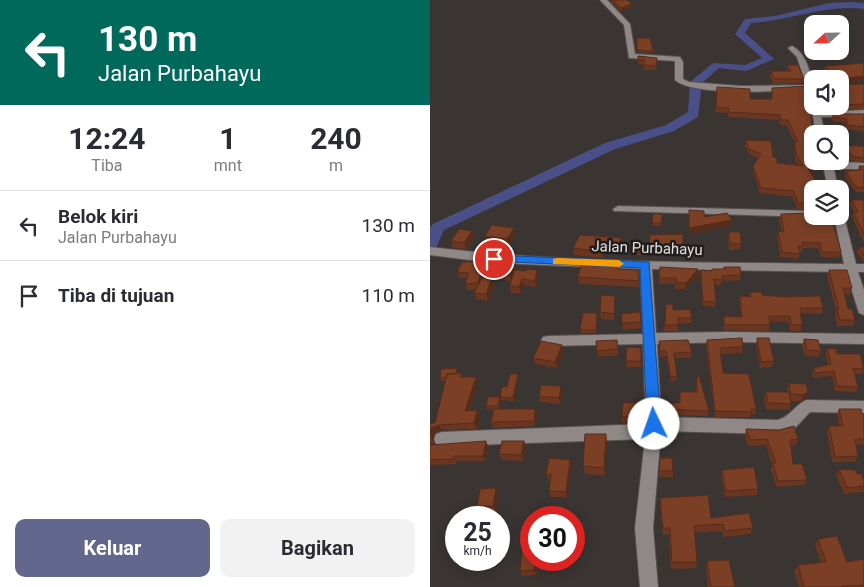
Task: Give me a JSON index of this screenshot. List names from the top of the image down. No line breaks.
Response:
{"streets":{"street":["Jalan Purbahayu"]},"north":"left","page":{"turn":["130 m","Jalan Purbahayu"],"eta":["12:24","Tiba","1","mnt","240","m"],"list":[{"name":"Belok kiri","note":"Jalan Purbahayu","value":"130 m"},{"name":"Tiba di tujuan","value":"110 m"}],"speed":"25 km/h","limit":"30","buttons":["Keluar","Bagikan"]}}
